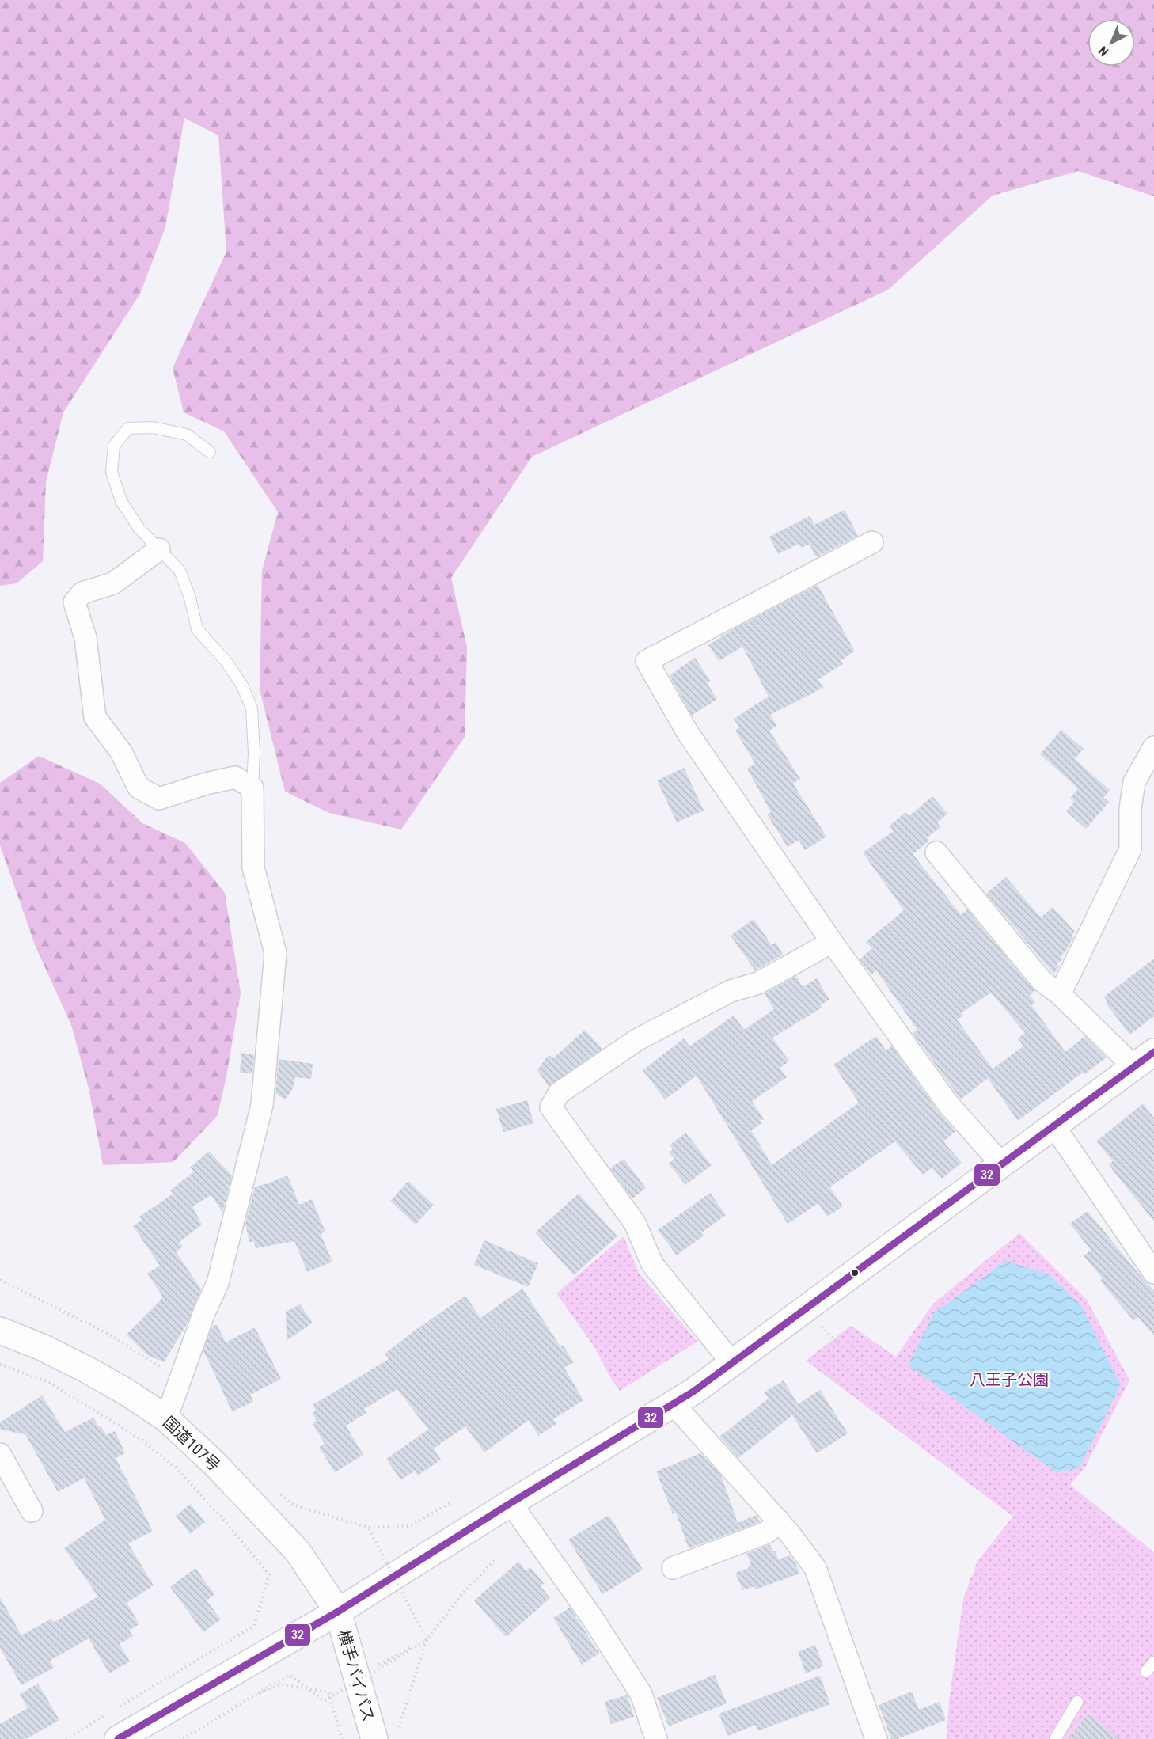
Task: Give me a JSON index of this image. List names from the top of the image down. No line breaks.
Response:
{"streets":{"main road":["国道107号","横手バイパス"]},"crossings":[["国道107号","横手バイパス"]],"parks":["八王子公園"],"lines":["transit line 32"],"north":"bottom left"}
